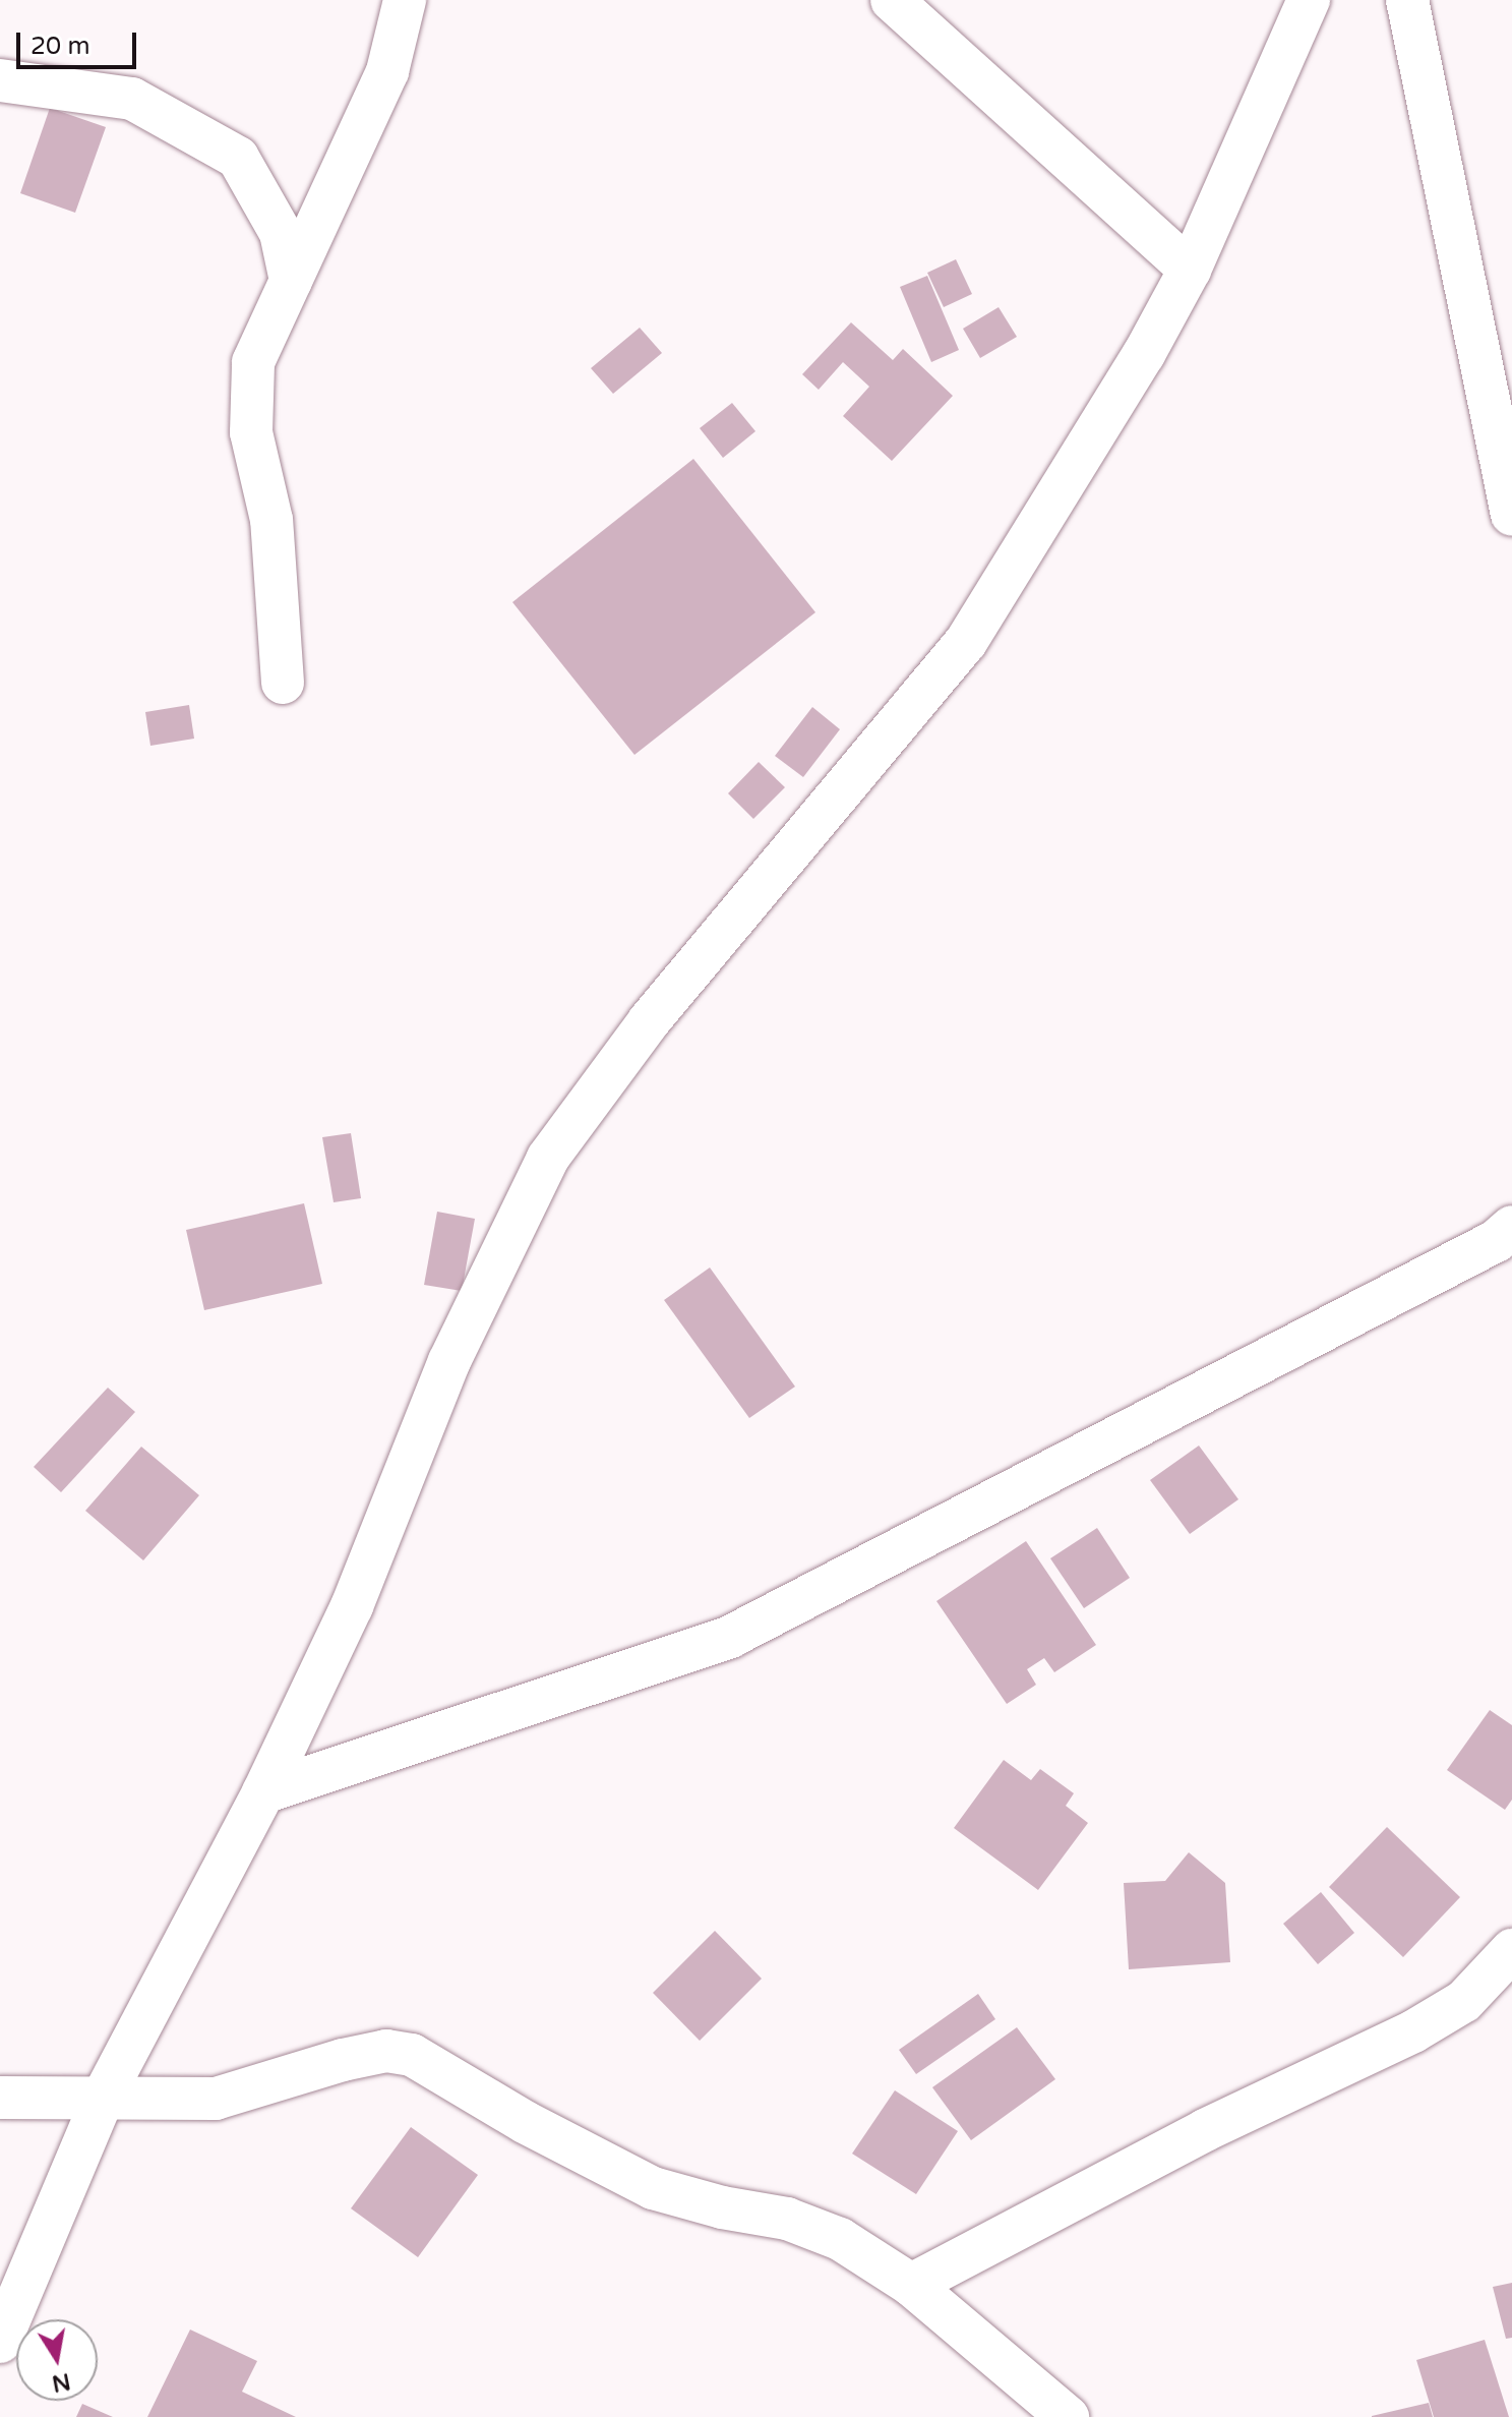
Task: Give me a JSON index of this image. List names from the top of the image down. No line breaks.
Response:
{"scale_bar":"20 m","north":"bottom"}
